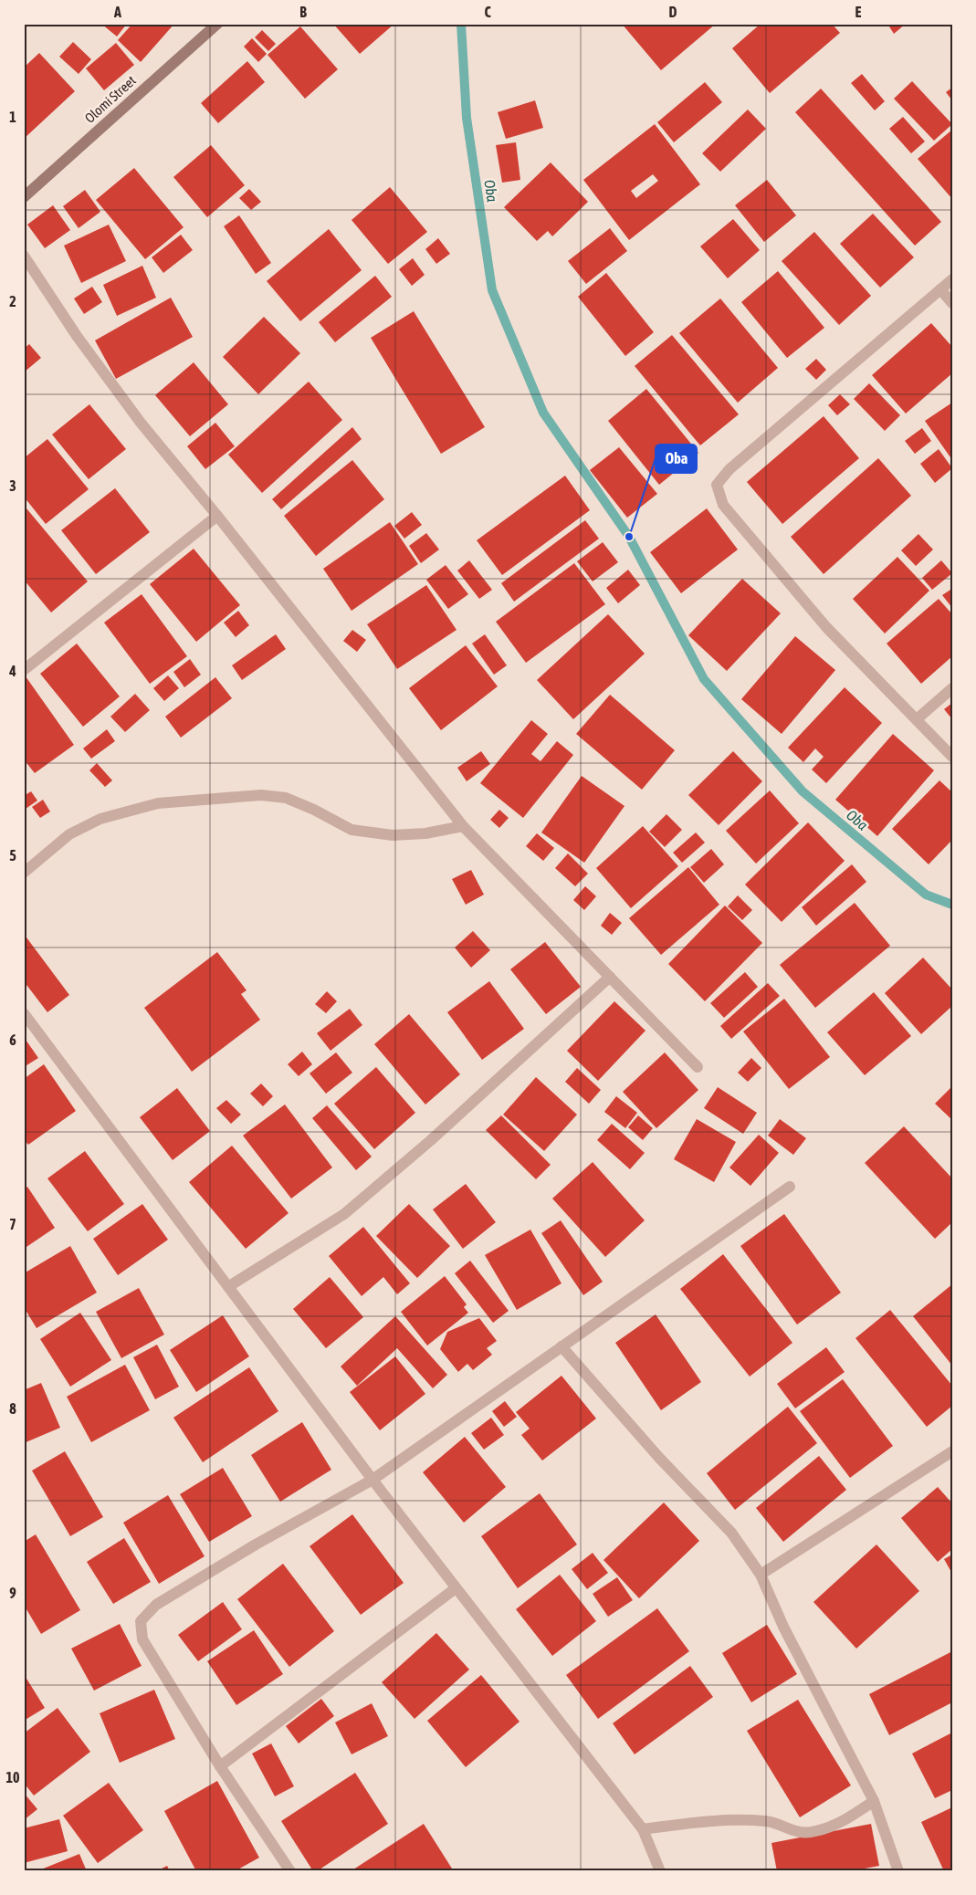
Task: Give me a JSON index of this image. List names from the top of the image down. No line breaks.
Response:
{"streets":{"main road":["Olomi Street"]},"water":["Oba"],"places":["Oba"],"grid":{"columns":["A","B","C","D","E"],"rows":["1","2","3","4","5","6","7","8","9","10"]}}
